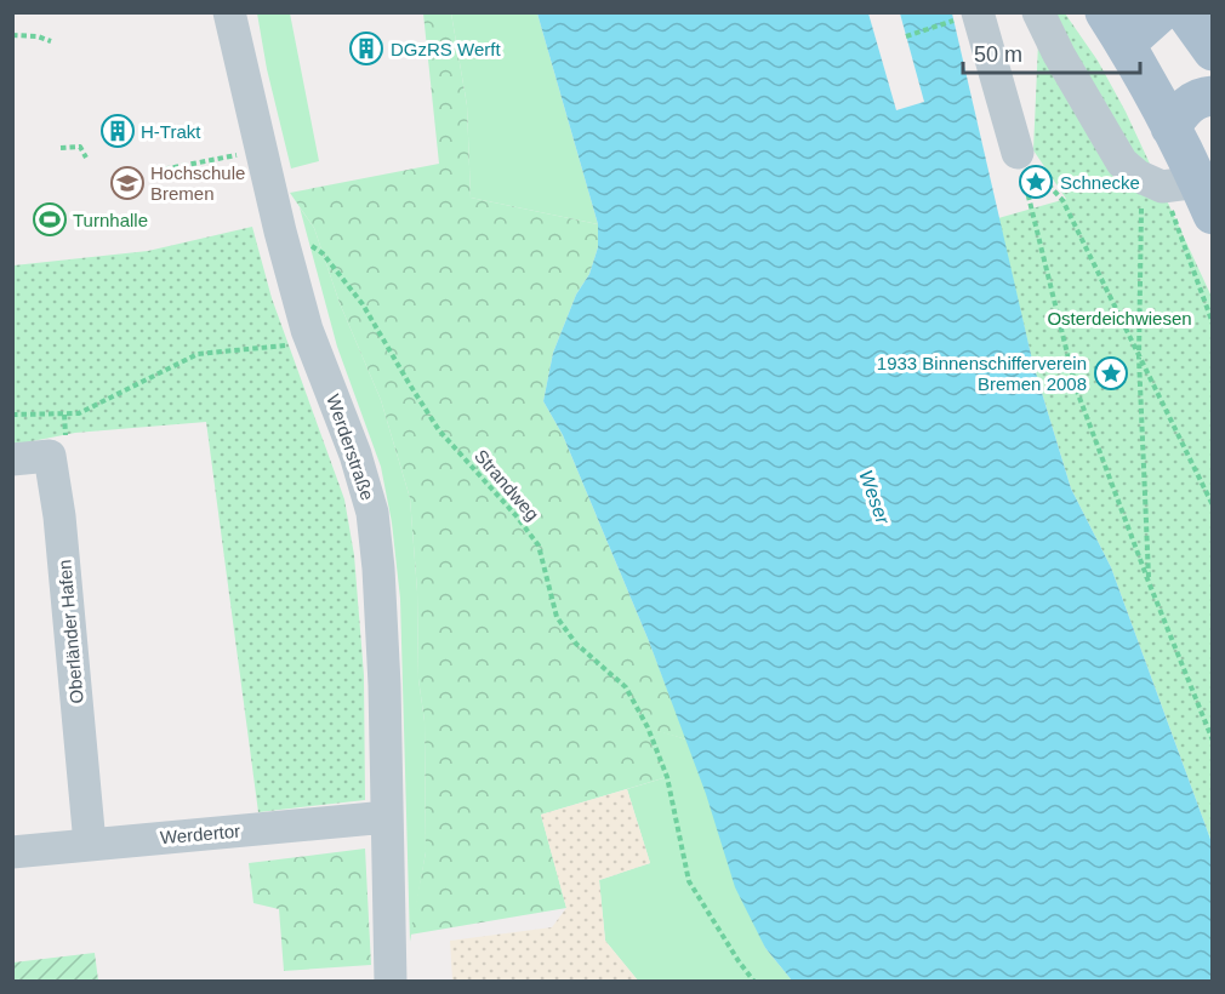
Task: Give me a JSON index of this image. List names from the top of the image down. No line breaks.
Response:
{"streets":{"street":["Werderstraße","Oberländer Hafen","Werdertor"],"path":["Strandweg"]},"crossings":[["Werderstraße","Strandweg"],["Werderstraße","Werdertor"],["Oberländer Hafen","Werdertor"]],"water":["Weser"],"parks":["Osterdeichwiesen"],"places":{"building":["DGzRS Werft","H-Trakt"],"place":["Schnecke","1933 Binnenschifferverein Bremen 2008"],"school or university":["Hochschule Bremen"],"sports":["Turnhalle"]},"scale_bar":"50 m"}
